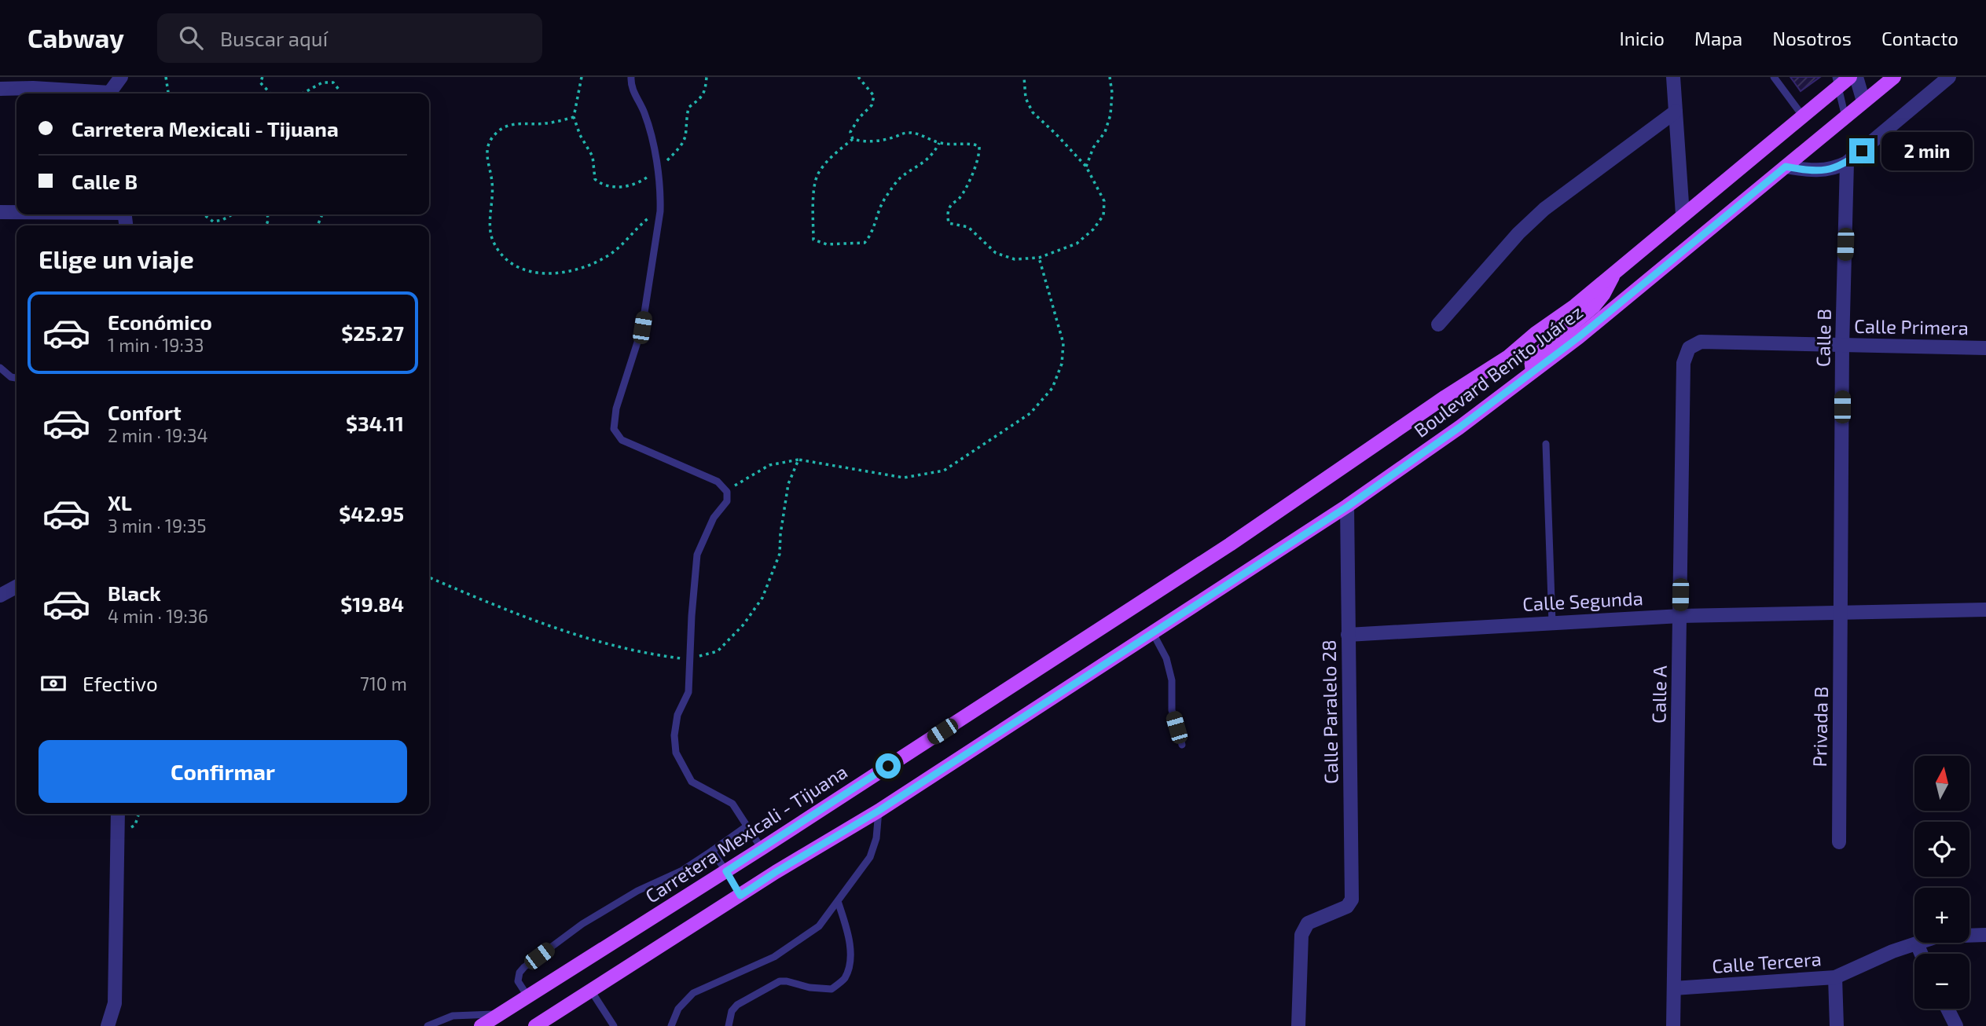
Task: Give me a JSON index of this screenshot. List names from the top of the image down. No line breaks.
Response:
{"streets":{"main road":["Boulevard Benito Juárez","Carretera Mexicali - Tijuana"],"street":["Calle Primera","Calle B","Calle Segunda","Calle A","Calle Paralelo 28","Privada B","Calle Tercera"]},"crossings":[["Calle Primera","Calle B"],["Calle Primera","Calle A"],["Calle B","Calle Segunda"],["Calle B","Privada B"],["Boulevard Benito Juárez","Calle Paralelo 28"],["Boulevard Benito Juárez","Carretera Mexicali - Tijuana"],["Calle Segunda","Calle A"],["Calle Segunda","Calle Paralelo 28"],["Calle Segunda","Privada B"],["Calle A","Calle Tercera"]],"north":"top","page":{"header":"Cabway","search":"Buscar aquí","nav":["Inicio","Mapa","Nosotros","Contacto"],"banner":["Carretera Mexicali - Tijuana","Calle B"],"bubble":"2 min","heading":"Elige un viaje","list":[{"name":"Económico","note":"1 min · 19:33","value":"$25.27"},{"name":"Confort","note":"2 min · 19:34","value":"$34.11"},{"name":"XL","note":"3 min · 19:35","value":"$42.95"},{"name":"Black","note":"4 min · 19:36","value":"$19.84"}],"pay":["Efectivo","710 m"],"buttons":"Confirmar","map_buttons":["+","−"]}}
